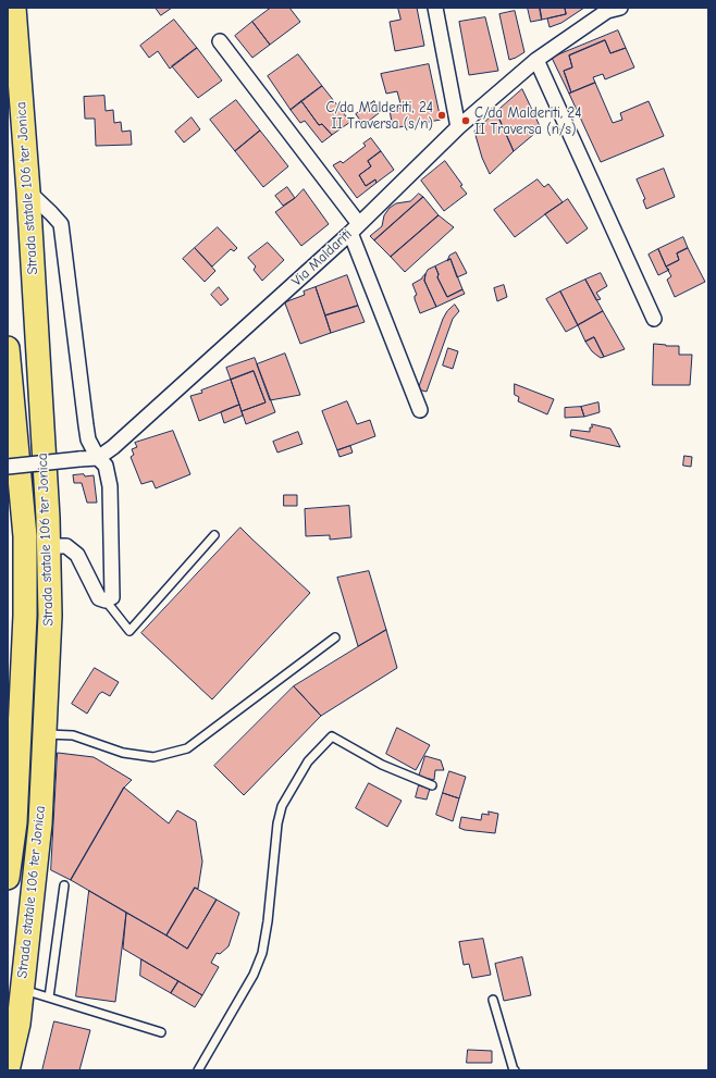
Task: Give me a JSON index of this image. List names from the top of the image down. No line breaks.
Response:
{"streets":{"main road":["Strada statale 106 ter Jonica"],"street":["Via Maldariti"]},"places":["C/da Malderiti, 24 II Traversa (s/n)","C/da Malderiti, 24 II Traversa (n/s)"]}
